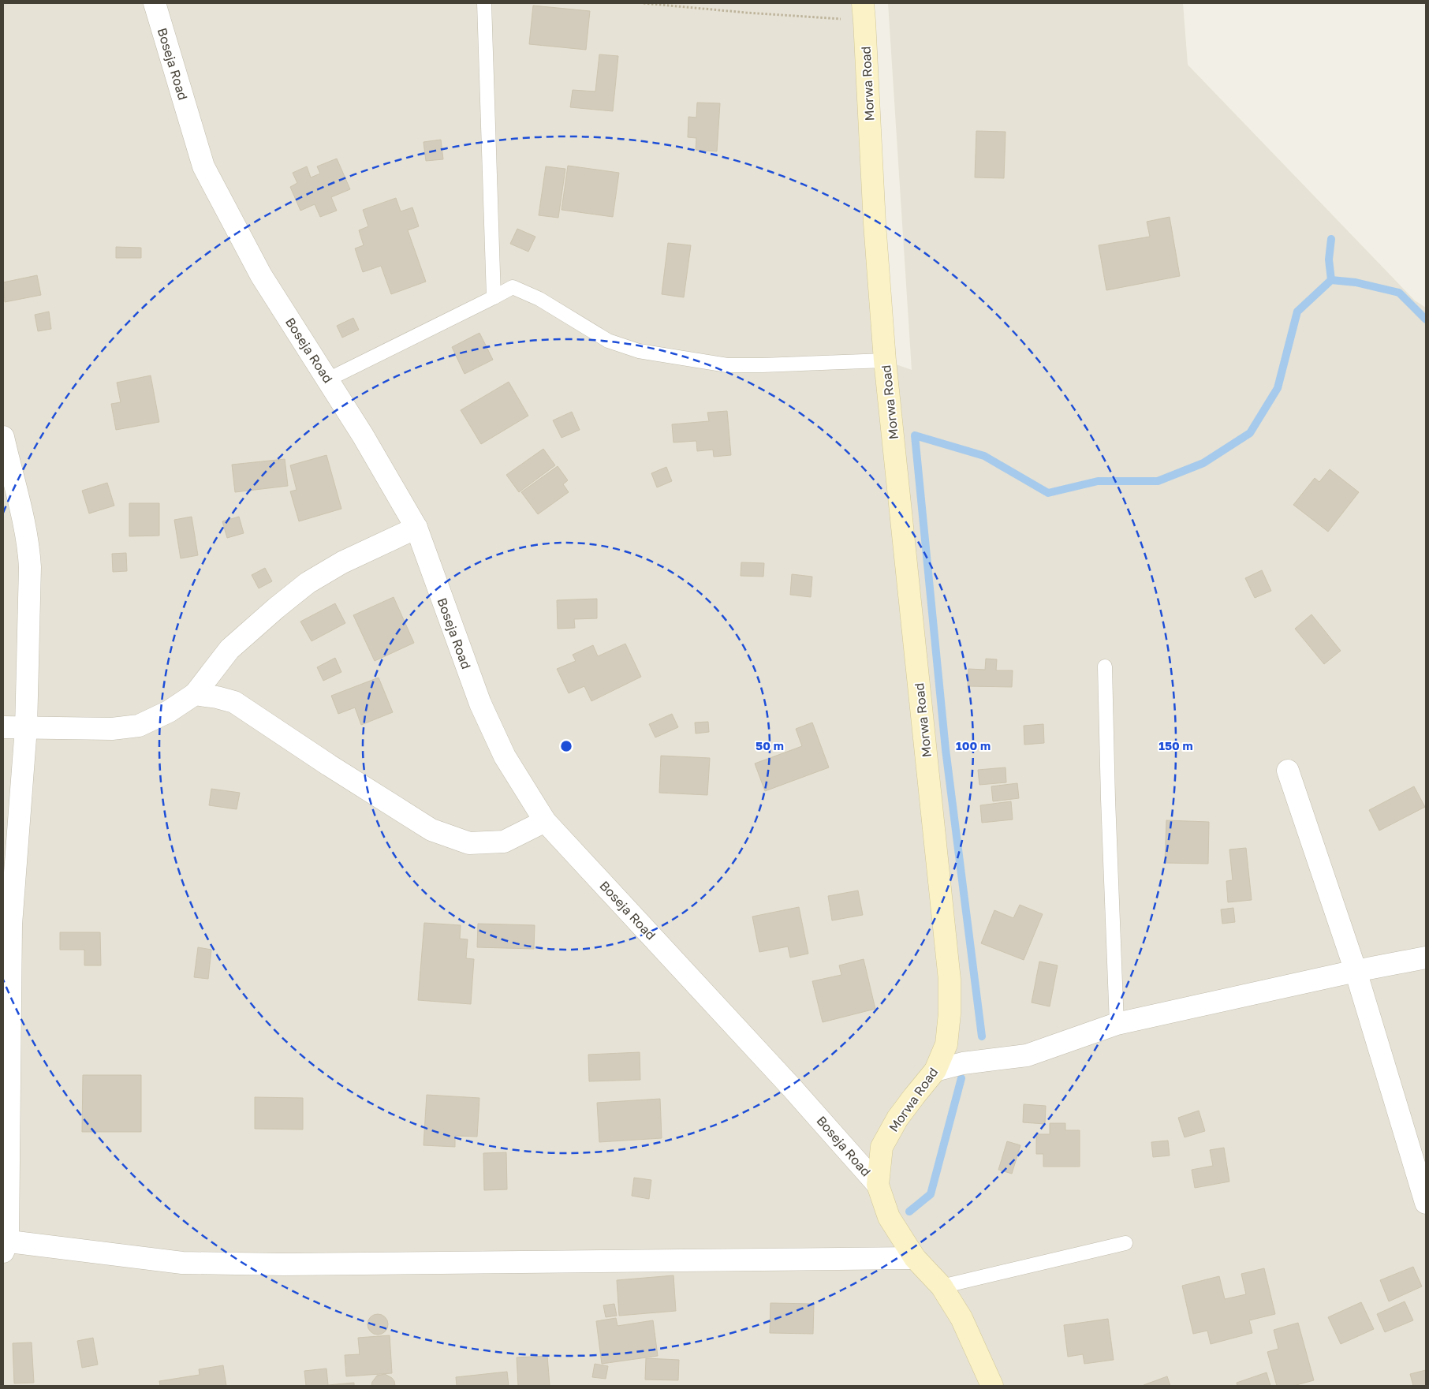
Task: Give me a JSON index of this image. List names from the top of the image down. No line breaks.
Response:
{"streets":{"main road":["Morwa Road"],"street":["Boseja Road"]},"crossings":[["Boseja Road","Morwa Road"]],"rings":["50 m","100 m","150 m"]}
